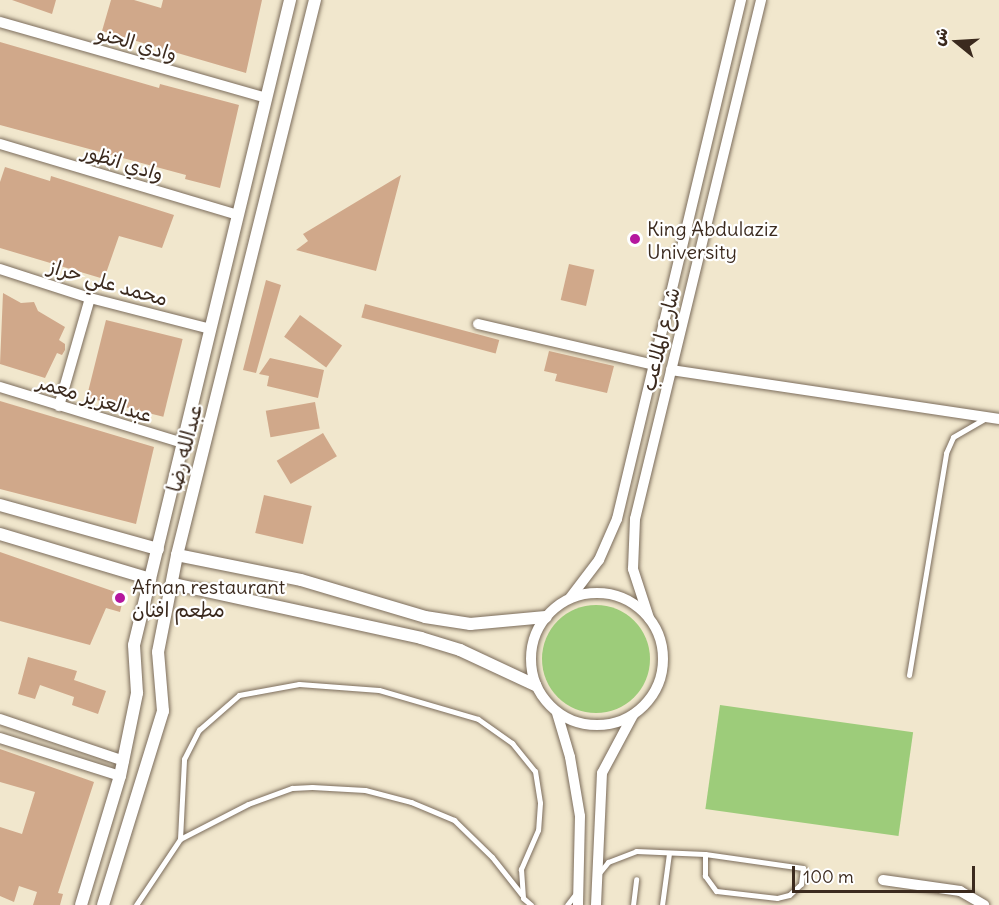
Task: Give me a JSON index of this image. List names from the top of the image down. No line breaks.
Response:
{"streets":{"street":["وادي الحنو","وادي انظور","محمد علي حراز","شارع الملاعب","عبدالعزيز معمر","عبدالله رضا"]},"crossings":[["وادي الحنو","عبدالله رضا"],["وادي انظور","عبدالله رضا"],["محمد علي حراز","عبدالله رضا"],["عبدالعزيز معمر","عبدالله رضا"]],"places":["King Abdulaziz University","Afnan restaurant مطعم افنان"],"scale_bar":"100 m","north":"left"}
